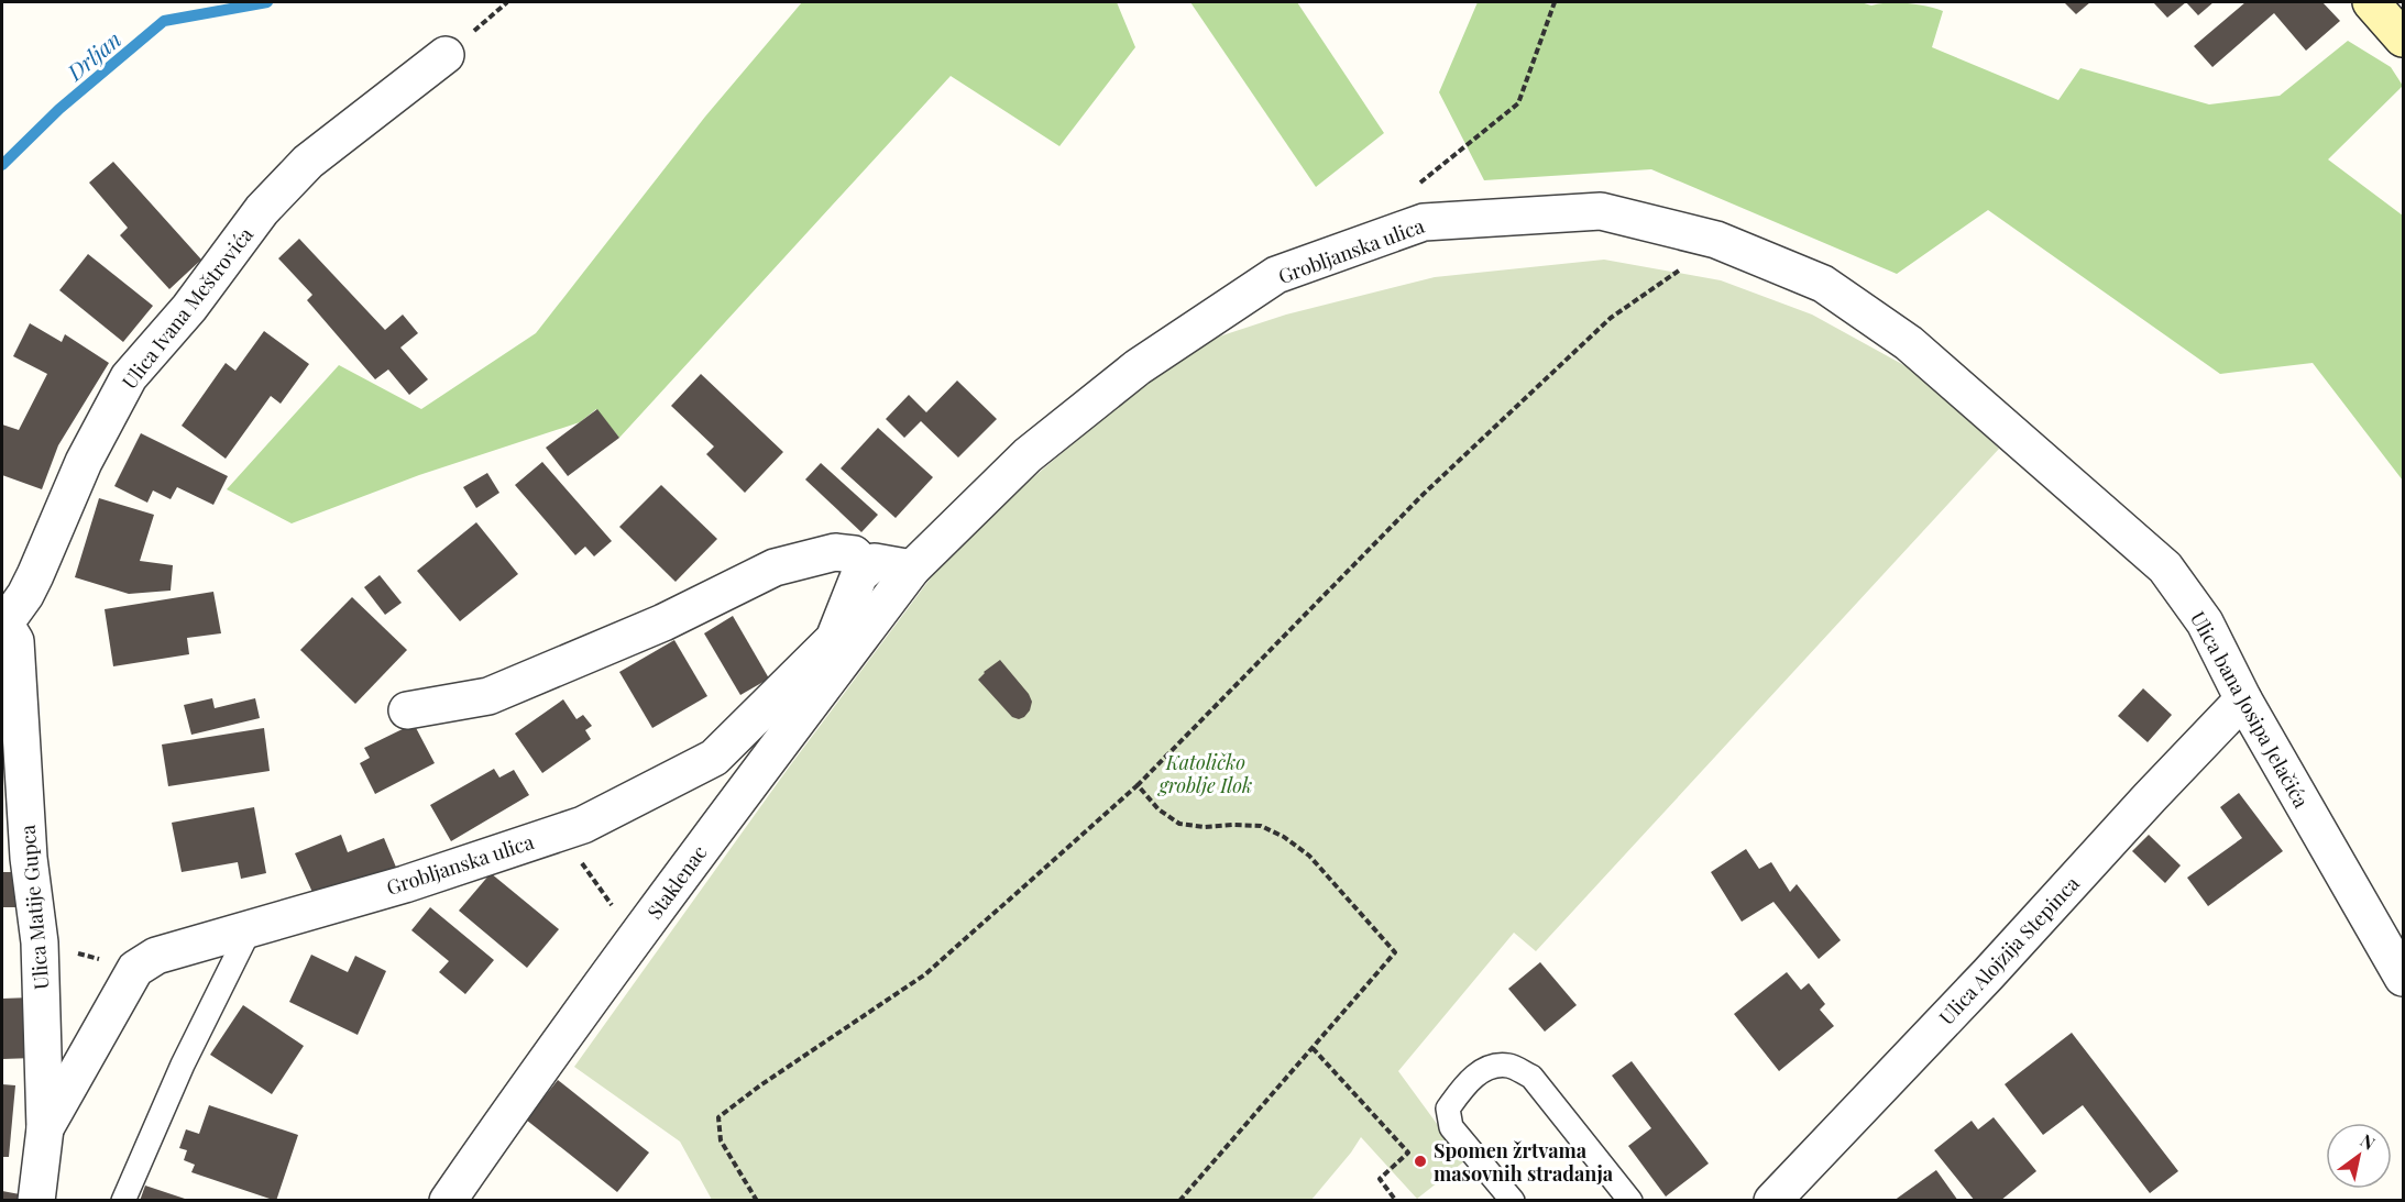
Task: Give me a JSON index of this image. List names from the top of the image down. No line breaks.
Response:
{"streets":{"street":["Grobljanska ulica","Ulica Ivana Meštrovića","Ulica bana Josipa Jelačića","Staklenac","Ulica Matije Gupca","Ulica Alojzija Stepinca"]},"crossings":[["Grobljanska ulica","Ulica bana Josipa Jelačića"],["Grobljanska ulica","Staklenac"],["Ulica Ivana Meštrovića","Ulica Matije Gupca"],["Ulica bana Josipa Jelačića","Ulica Alojzija Stepinca"]],"water":["Drljan"],"parks":["Katoličko groblje Ilok"],"places":["Spomen žrtvama masovnih stradanja"],"north":"top right"}
